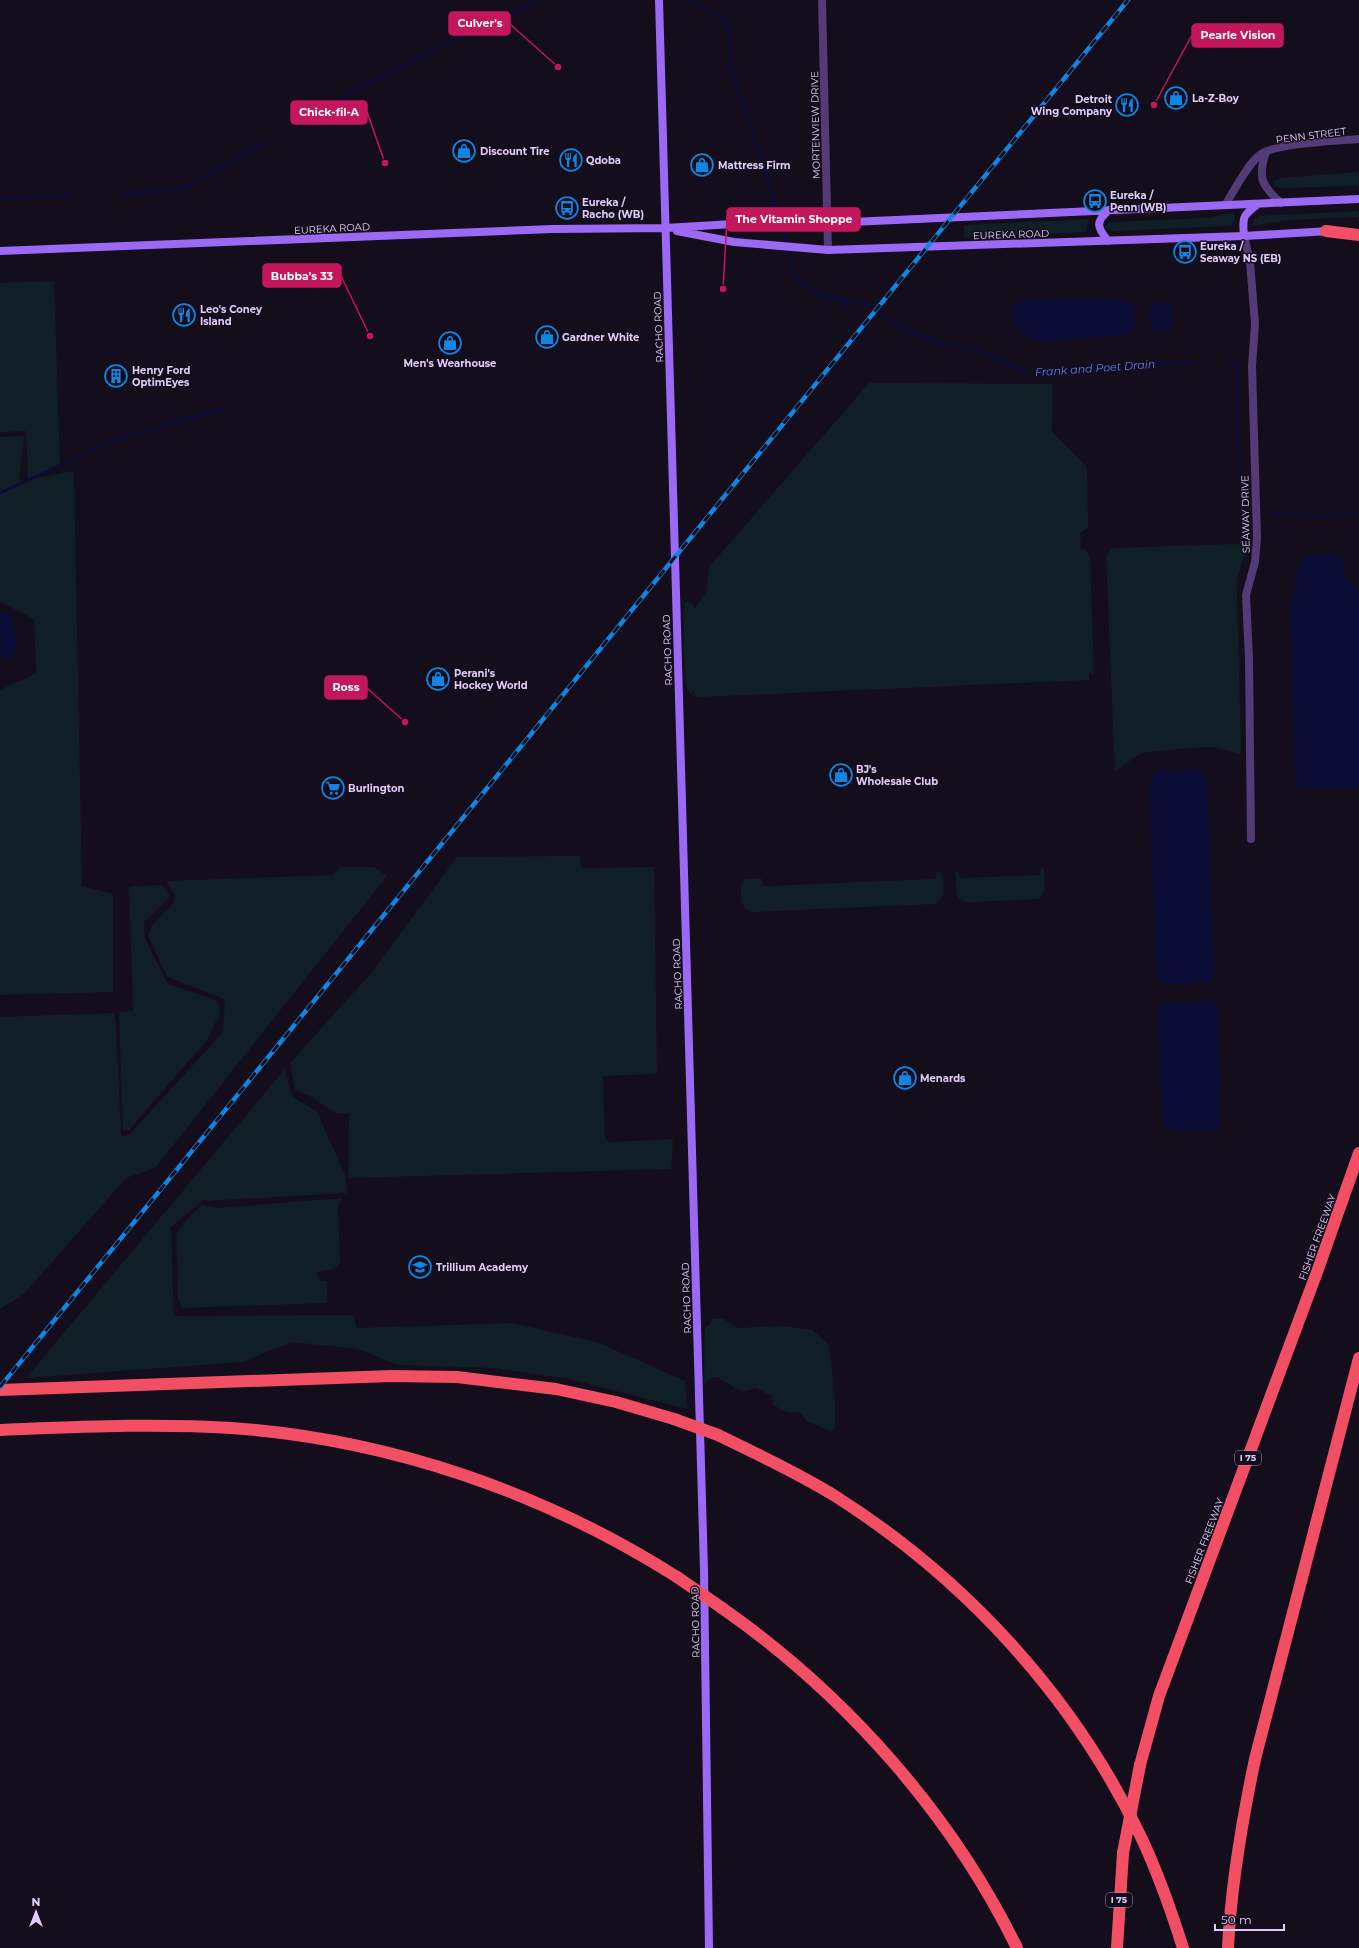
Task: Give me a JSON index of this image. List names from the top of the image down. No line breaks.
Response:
{"streets":{"highway":["FISHER FREEWAY","I 75"],"main road":["EUREKA ROAD","RACHO ROAD"],"street":["MORTENVIEW DRIVE","PENN STREET","SEAWAY DRIVE"]},"crossings":[["MORTENVIEW DRIVE","EUREKA ROAD"],["PENN STREET","EUREKA ROAD"],["EUREKA ROAD","RACHO ROAD"],["EUREKA ROAD","SEAWAY DRIVE"]],"water":["Frank and Poet Drain"],"places":{"other":["Culver's","Pearle Vision","Chick-fil-A","The Vitamin Shoppe","Bubba's 33","Ross"],"shop":["La-Z-Boy","Discount Tire","Mattress Firm","Gardner White","Men's Wearhouse","Perani's Hockey World","BJ's Wholesale Club","Menards"],"restaurant":["Detroit Wing Company","Qdoba","Leo's Coney Island"],"bus stop":["Eureka / Penn (WB)","Eureka / Racho (WB)","Eureka / Seaway NS (EB)"],"building":["Henry Ford OptimEyes"],"supermarket":["Burlington"],"school or university":["Trillium Academy"]},"scale_bar":"50 m","north":"top"}
